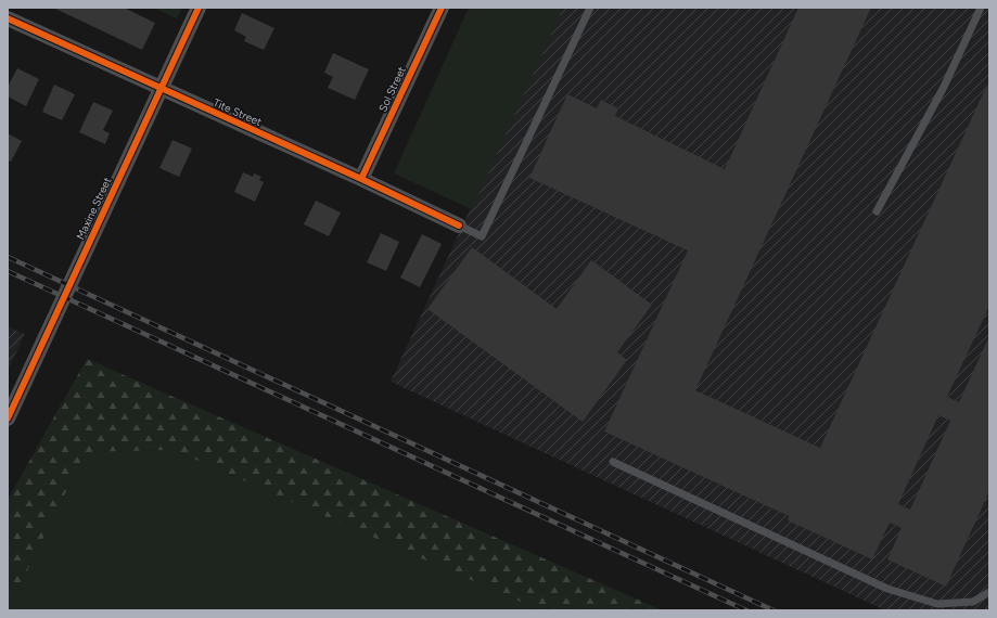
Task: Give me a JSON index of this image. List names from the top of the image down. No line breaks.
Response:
{"streets":{"street":["Sol Street","Tite Street","Maxine Street"]},"crossings":[["Sol Street","Tite Street"],["Tite Street","Maxine Street"]]}
